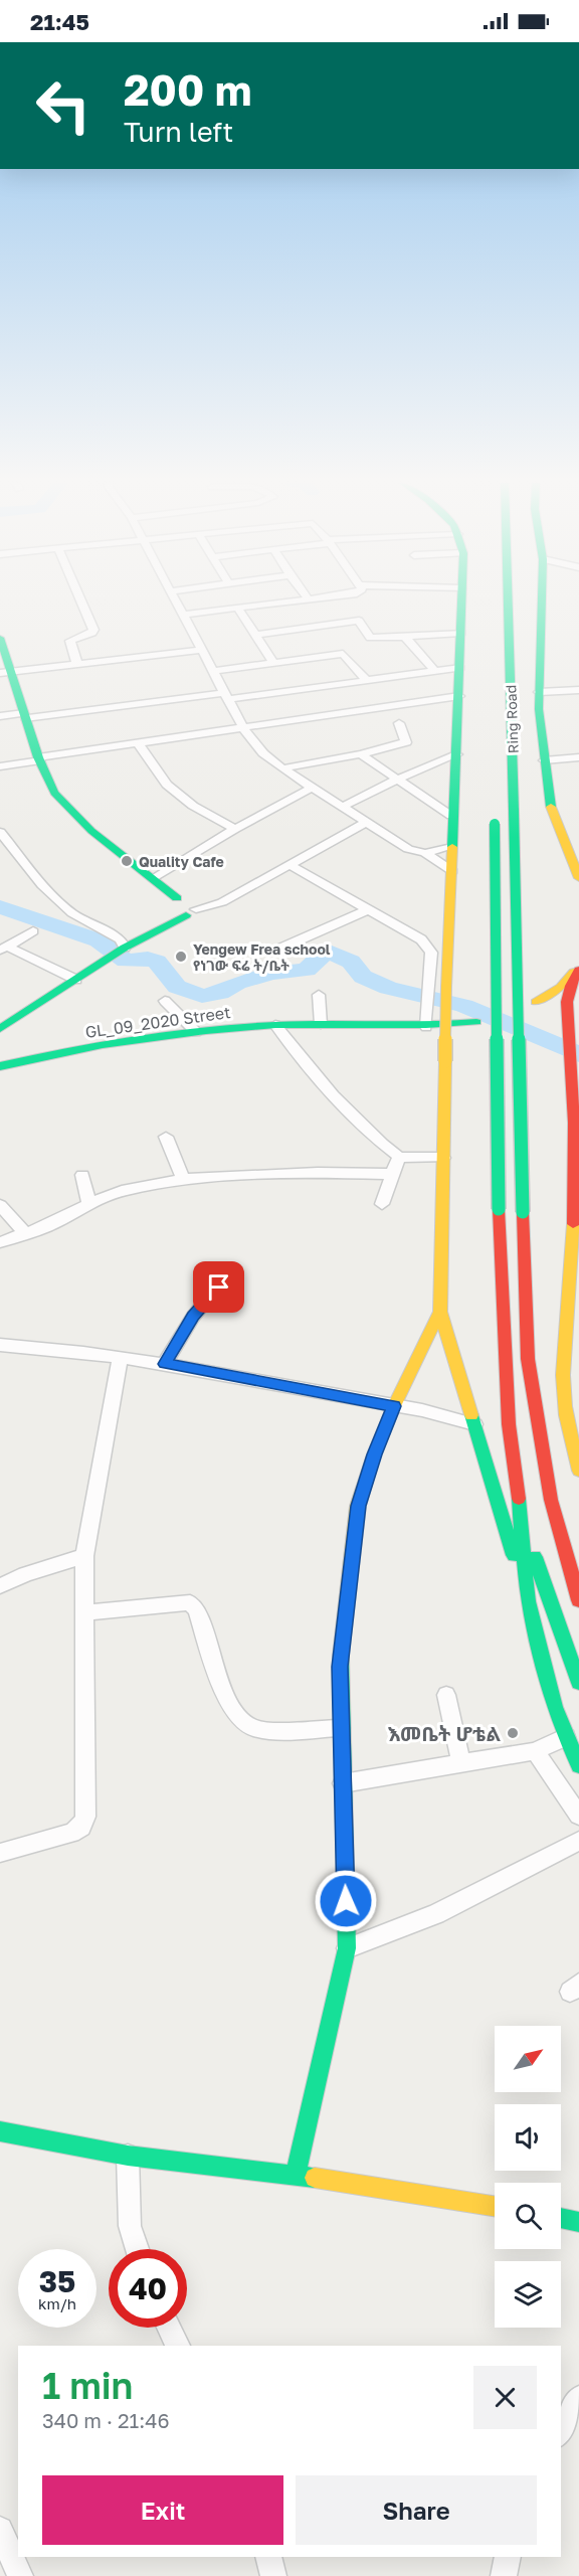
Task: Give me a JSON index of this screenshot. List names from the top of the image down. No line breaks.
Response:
{"streets":{"main road":["Ring Road","GL_09_2020 Street"]},"places":["Quality Cafe","Yengew Frea school የነገው ፍሬ ት/ቤት","እመቤት ሆቴል"],"north":"top right","page":{"status":"21:45","turn":["200 m","Turn left"],"speed":"35 km/h","limit":"40","heading":["1 min","340 m · 21:46"],"buttons":["Exit","Share"]}}
